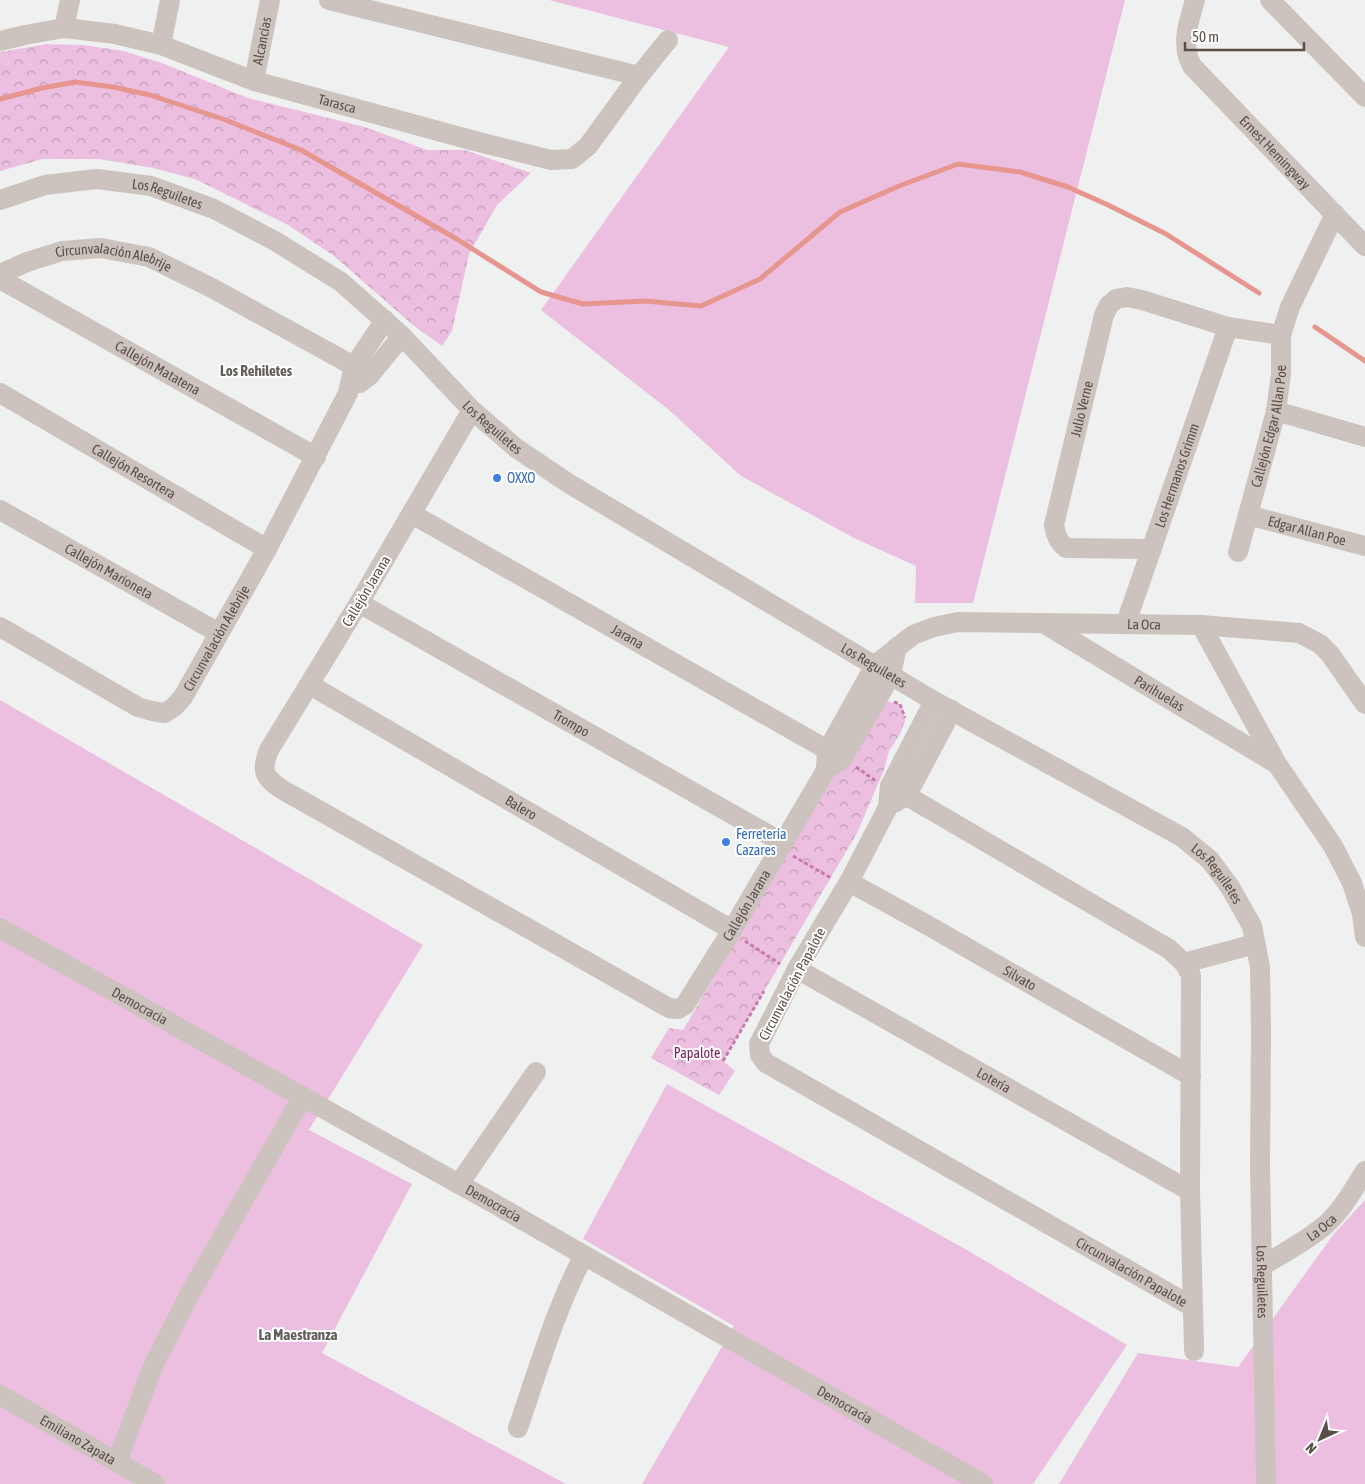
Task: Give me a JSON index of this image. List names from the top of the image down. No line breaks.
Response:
{"streets":{"street":["Alcancías","Tarasca","Ernest Hemingway","Los Reguiletes","Circunvalación Alebrije","Callejón Matatena","Julio Verne","Callejón Edgar Allan Poe","Callejón Resortera","Los Hermanos Grimm","Edgar Allan Poe","Callejón Marioneta","Callejón Jarana","La Oca","Jarana","Parihuelas","Trompo","Balero","Silvato","Circunvalación Papalote","Democracia","Lotería","Emiliano Zapata"]},"crossings":[["Alcancías","Tarasca"],["Los Reguiletes","Callejón Jarana"],["Los Reguiletes","La Oca"],["Circunvalación Alebrije","Callejón Matatena"],["Circunvalación Alebrije","Callejón Resortera"],["Circunvalación Alebrije","Callejón Marioneta"],["Julio Verne","Los Hermanos Grimm"],["Callejón Edgar Allan Poe","Edgar Allan Poe"],["Los Hermanos Grimm","La Oca"],["Callejón Jarana","La Oca"],["Callejón Jarana","Jarana"],["Callejón Jarana","Trompo"],["Callejón Jarana","Balero"],["La Oca","Parihuelas"],["Silvato","Circunvalación Papalote"],["Circunvalación Papalote","Lotería"]],"districts":["Los Rehiletes","La Maestranza"],"parks":["Papalote"],"places":["OXXO","Ferretería Cazares"],"scale_bar":"50 m","north":"bottom left"}
